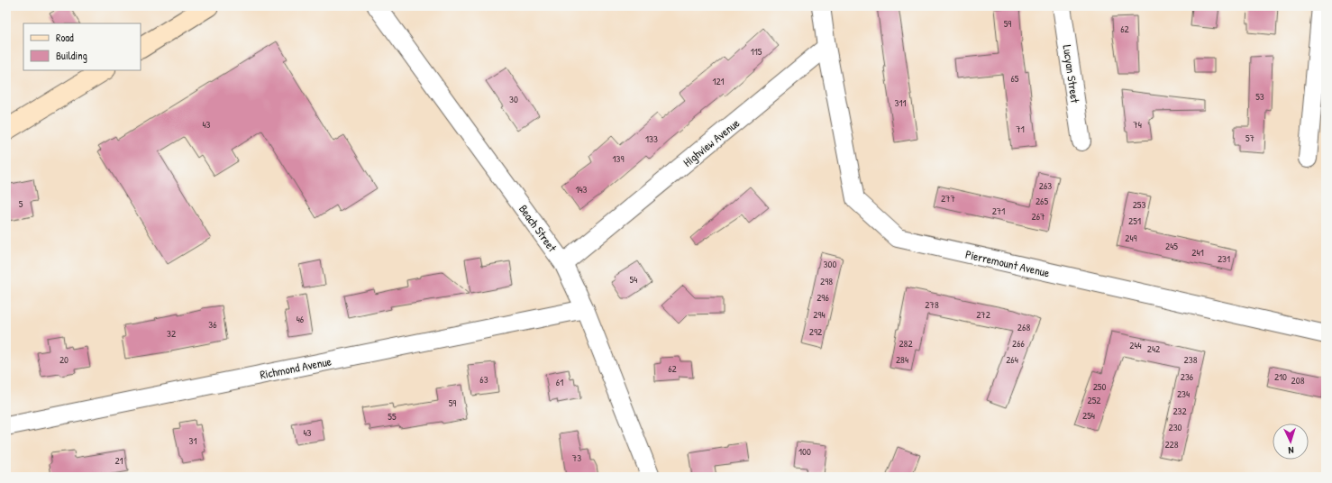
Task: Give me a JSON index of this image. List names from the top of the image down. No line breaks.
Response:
{"streets":{"street":["Lucyan Street","Highview Avenue","Beach Street","Pierremount Avenue","Richmond Avenue"]},"crossings":[["Highview Avenue","Beach Street"],["Highview Avenue","Pierremount Avenue"],["Beach Street","Richmond Avenue"]],"house_numbers":["59","62","115","65","121","53","30","311","43","74","71","57","133","139","263","143","277","265","5","253","271","267","251","249","245","241","231","300","54","298","296","278","294","272","46","36","268","292","32","282","266","244","242","20","284","264","238","62","236","210","63","208","61","250","234","252","59","232","254","55","230","43","31","228","100","73","21"],"legend":["Road","Building"],"north":"bottom"}
